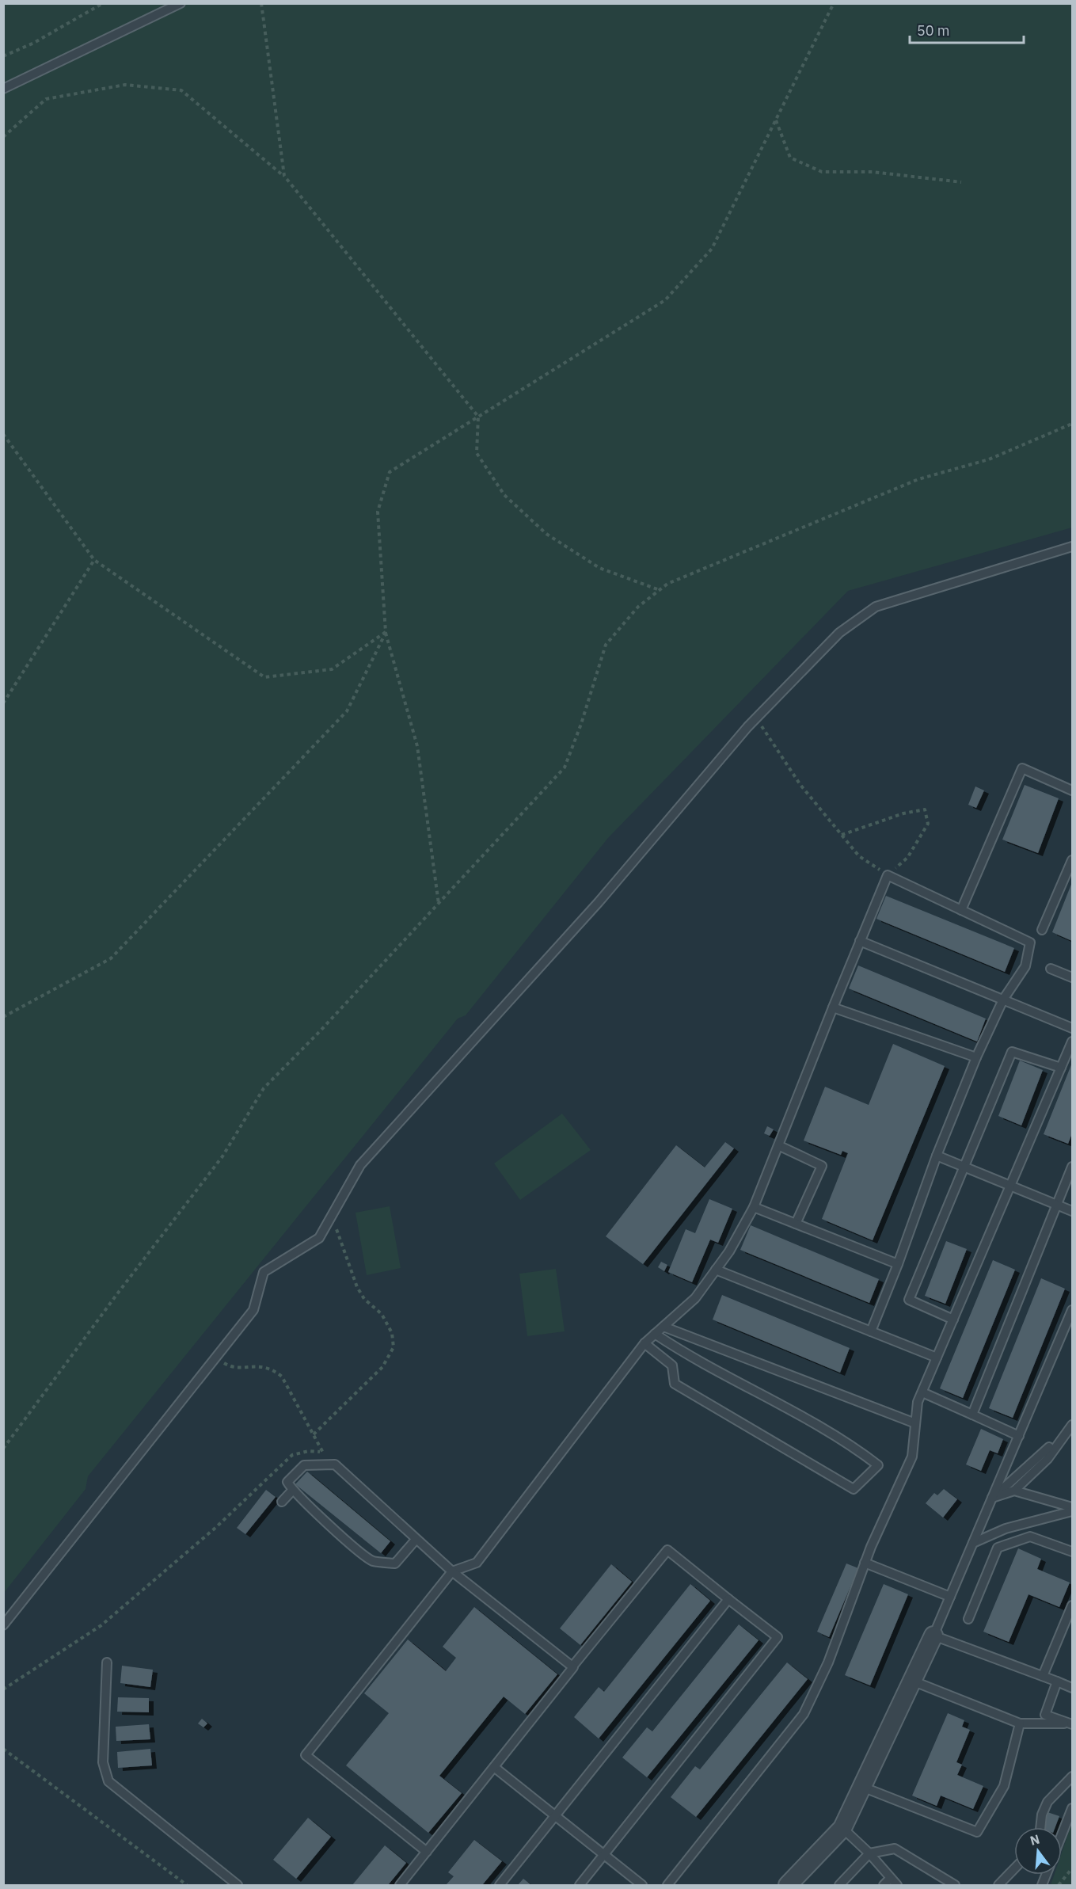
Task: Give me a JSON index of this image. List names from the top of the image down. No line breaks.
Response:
{"scale_bar":"50 m","north":"top"}
